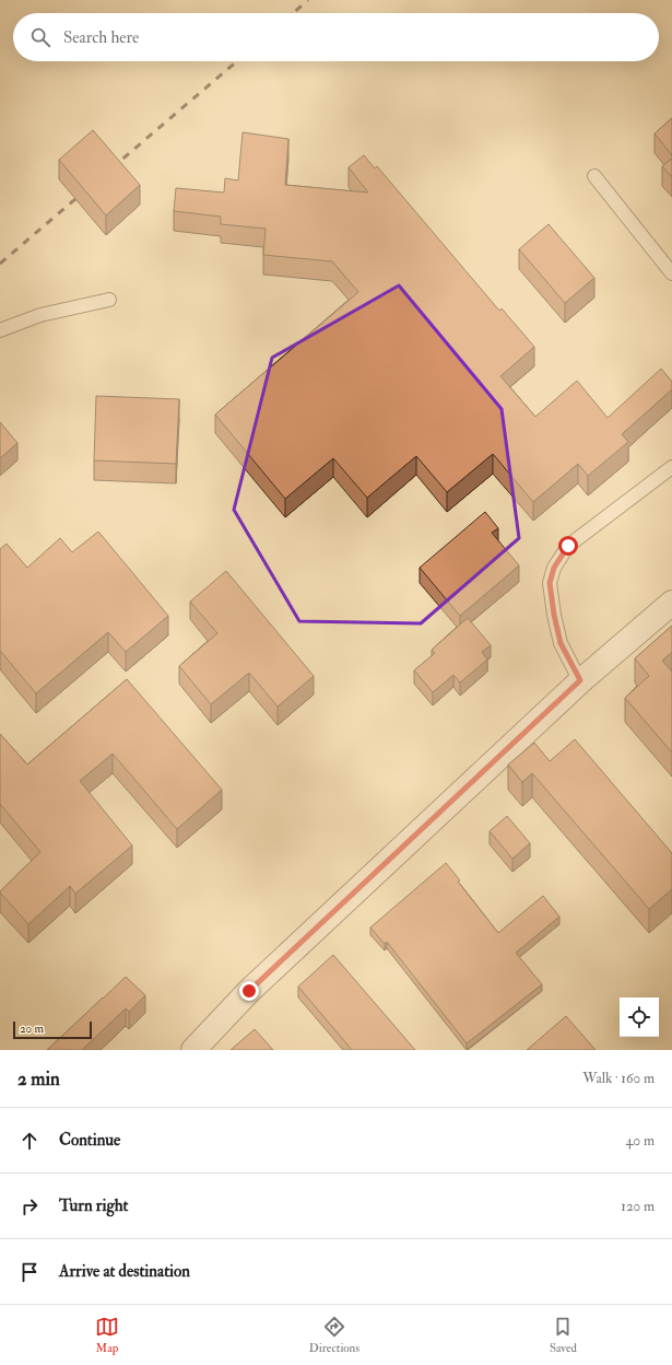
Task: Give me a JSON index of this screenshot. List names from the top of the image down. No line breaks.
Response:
{"scale_bar":"20 m","page":{"search":"Search here","scale":"20 m","heading":["2 min","Walk · 160 m"],"list":[["Continue","40 m"],["Turn right","120 m"],"Arrive at destination"],"nav":["Map","Directions","Saved"]}}
